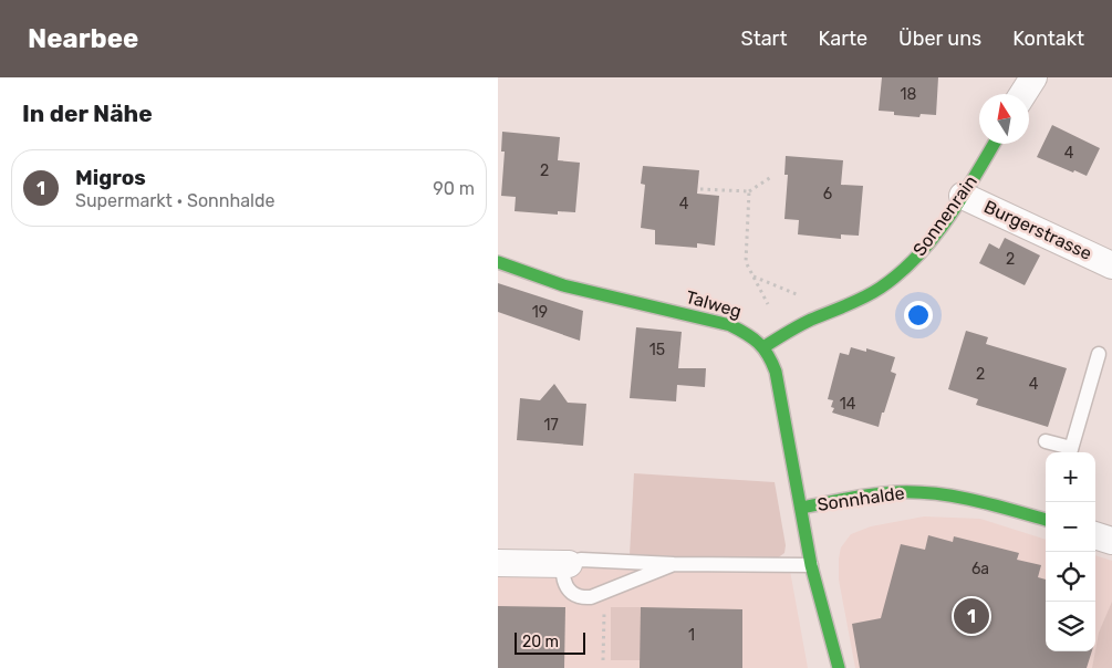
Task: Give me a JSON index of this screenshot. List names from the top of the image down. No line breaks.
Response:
{"streets":{"street":["Sonnenrain","Burgerstrasse","Talweg","Sonnhalde"]},"crossings":[["Sonnenrain","Burgerstrasse"],["Sonnenrain","Talweg"],["Talweg","Sonnhalde"]],"house_numbers":["18","4","2","6","4","2","19","15","2","4","14","17","6a","1"],"scale_bar":"20 m","north":"top","page":{"header":"Nearbee","nav":["Start","Karte","Über uns","Kontakt"],"heading":"In der Nähe","list":[{"mark":"1","name":"Migros","note":"Supermarkt · Sonnhalde","value":"90 m"}],"map_buttons":["+","−"],"pins":"1","scale":"20 m"}}
